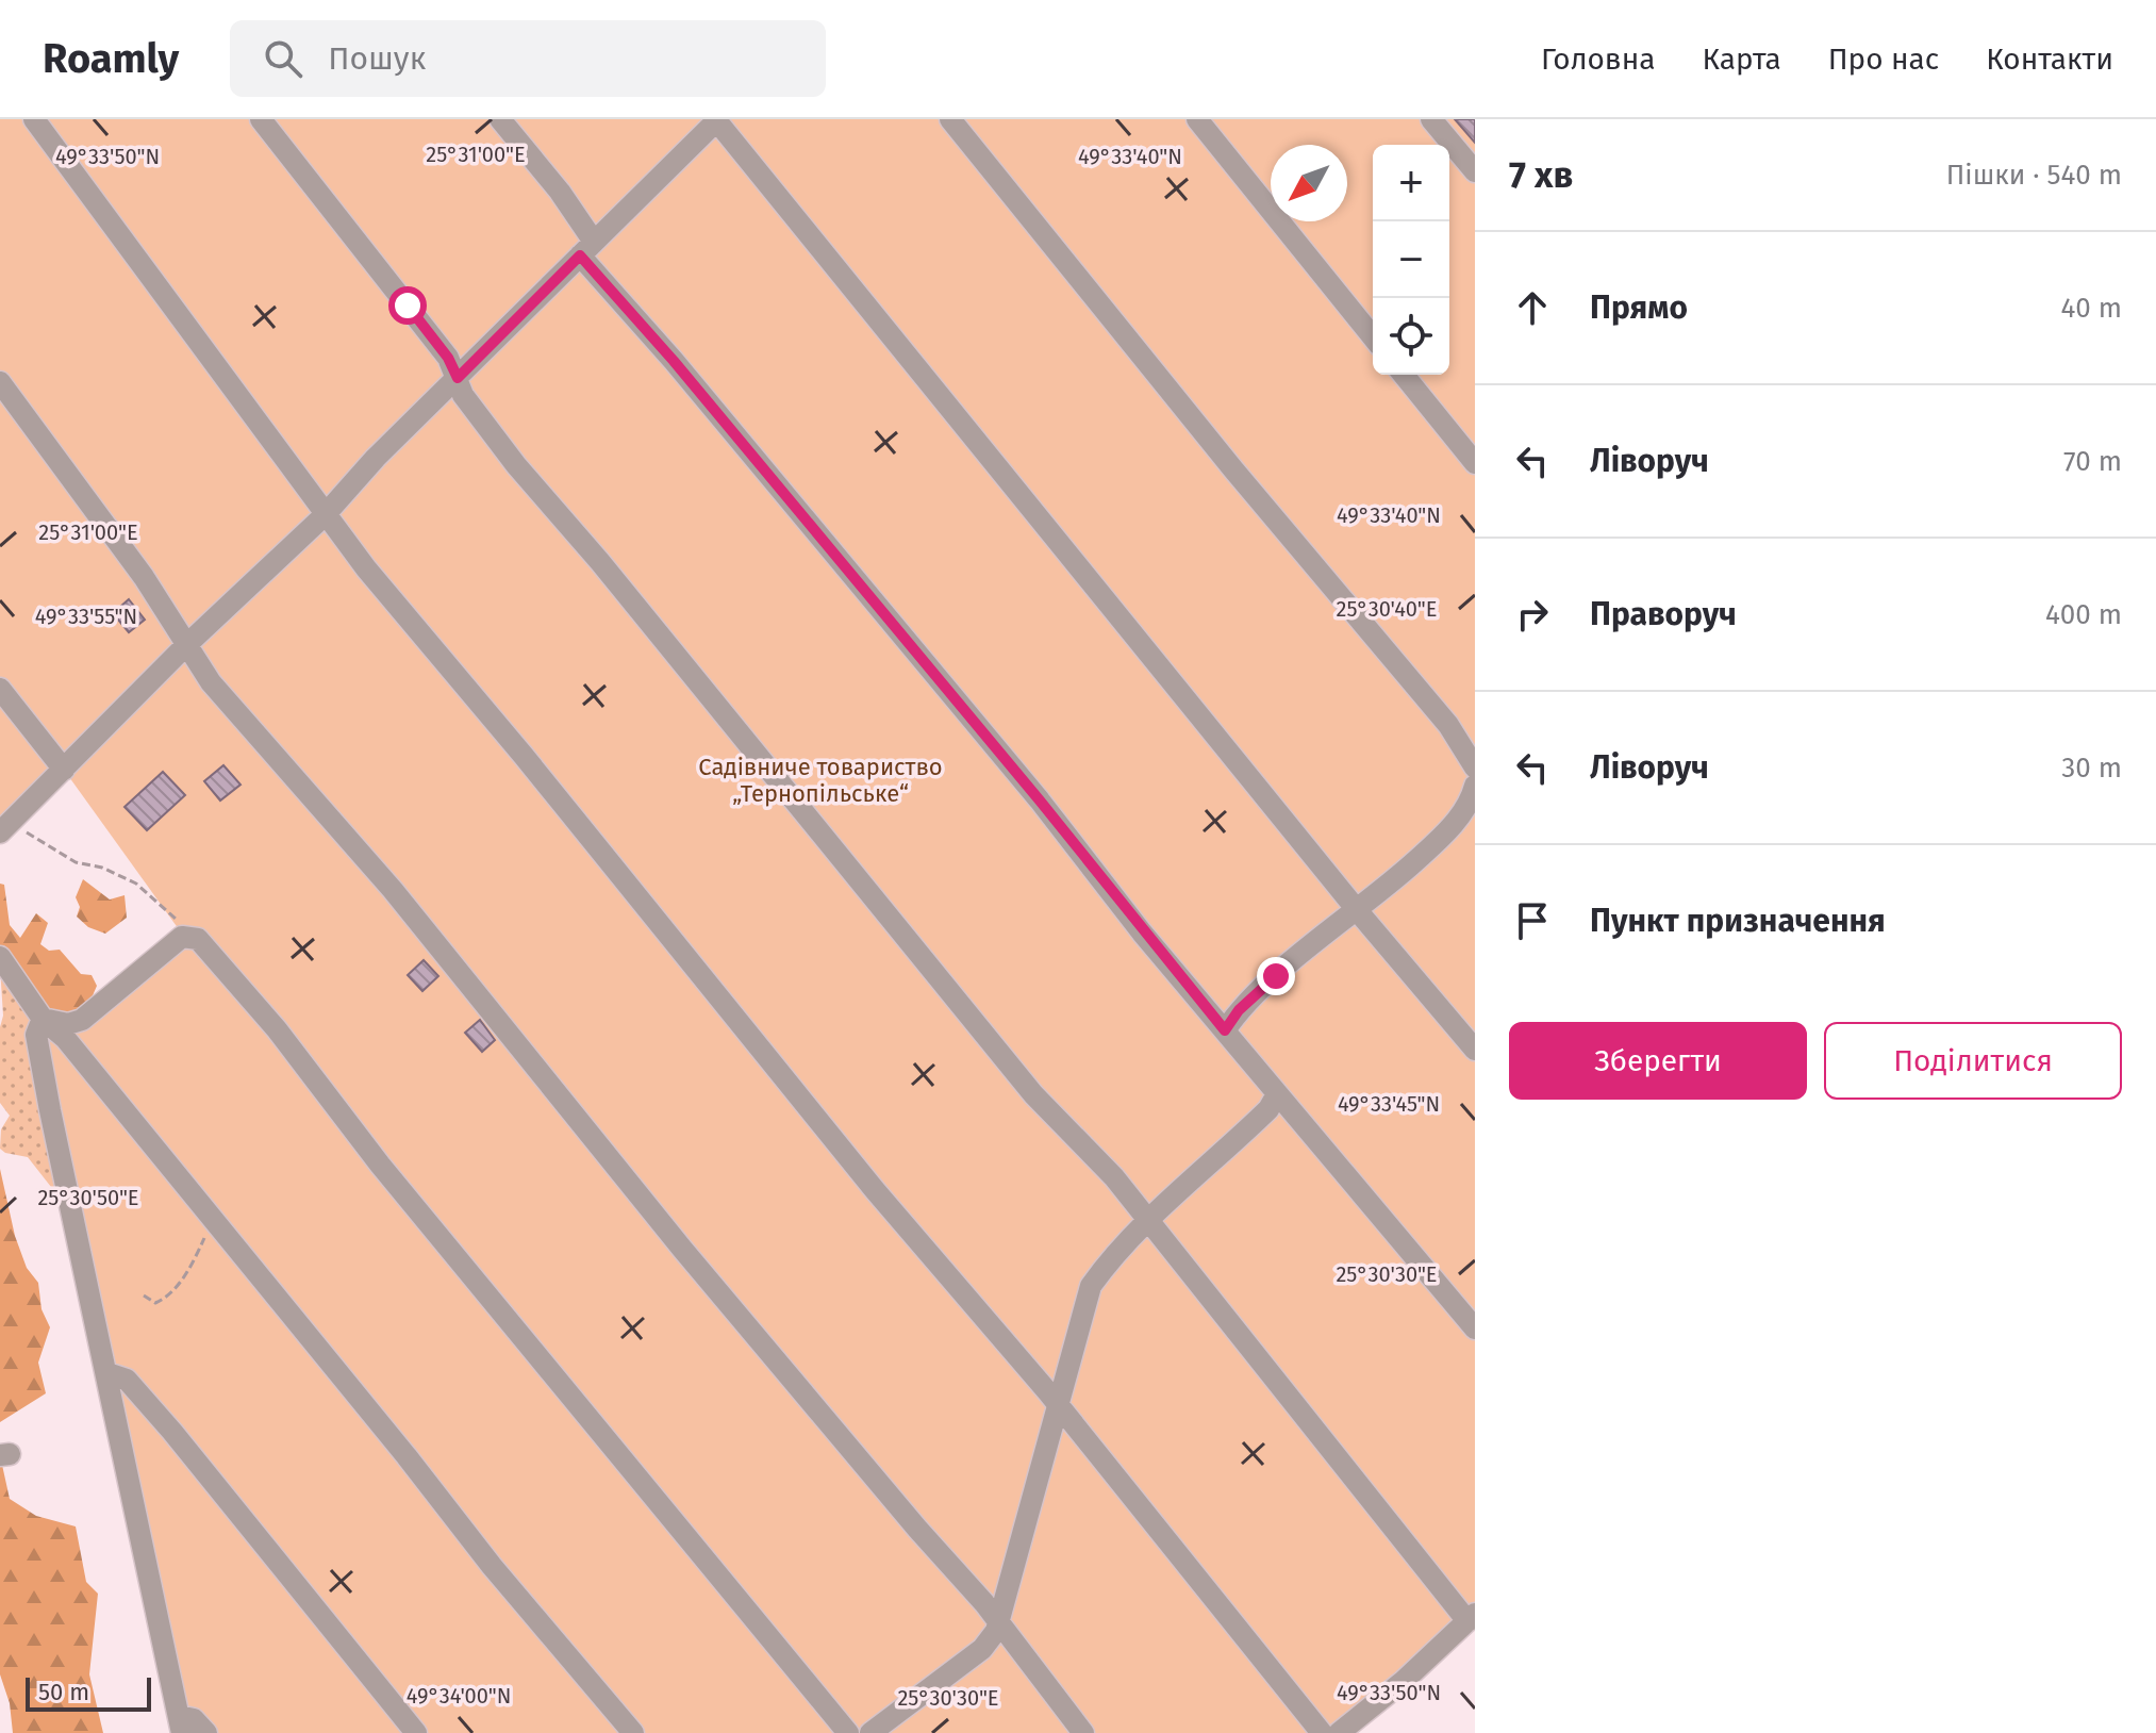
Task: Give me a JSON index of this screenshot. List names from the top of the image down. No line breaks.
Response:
{"parks":["Садівниче товариство „Тернопільське“"],"scale_bar":"50 m","north":"bottom left","page":{"header":"Roamly","search":"Пошук","nav":["Головна","Карта","Про нас","Контакти"],"heading":["7 хв","Пішки · 540 m"],"map_buttons":["+","−"],"list":[["Прямо","40 m"],["Ліворуч","70 m"],["Праворуч","400 m"],["Ліворуч","30 m"],"Пункт призначення"],"buttons":["Зберегти","Поділитися"],"scale":"50 m"},"coordinates":["25°31'00\"E","49°33'50\"N","49°33'40\"N","25°30'40\"E","49°33'55\"N","49°33'45\"N","25°30'50\"E","25°30'30\"E","49°34'00\"N"]}
